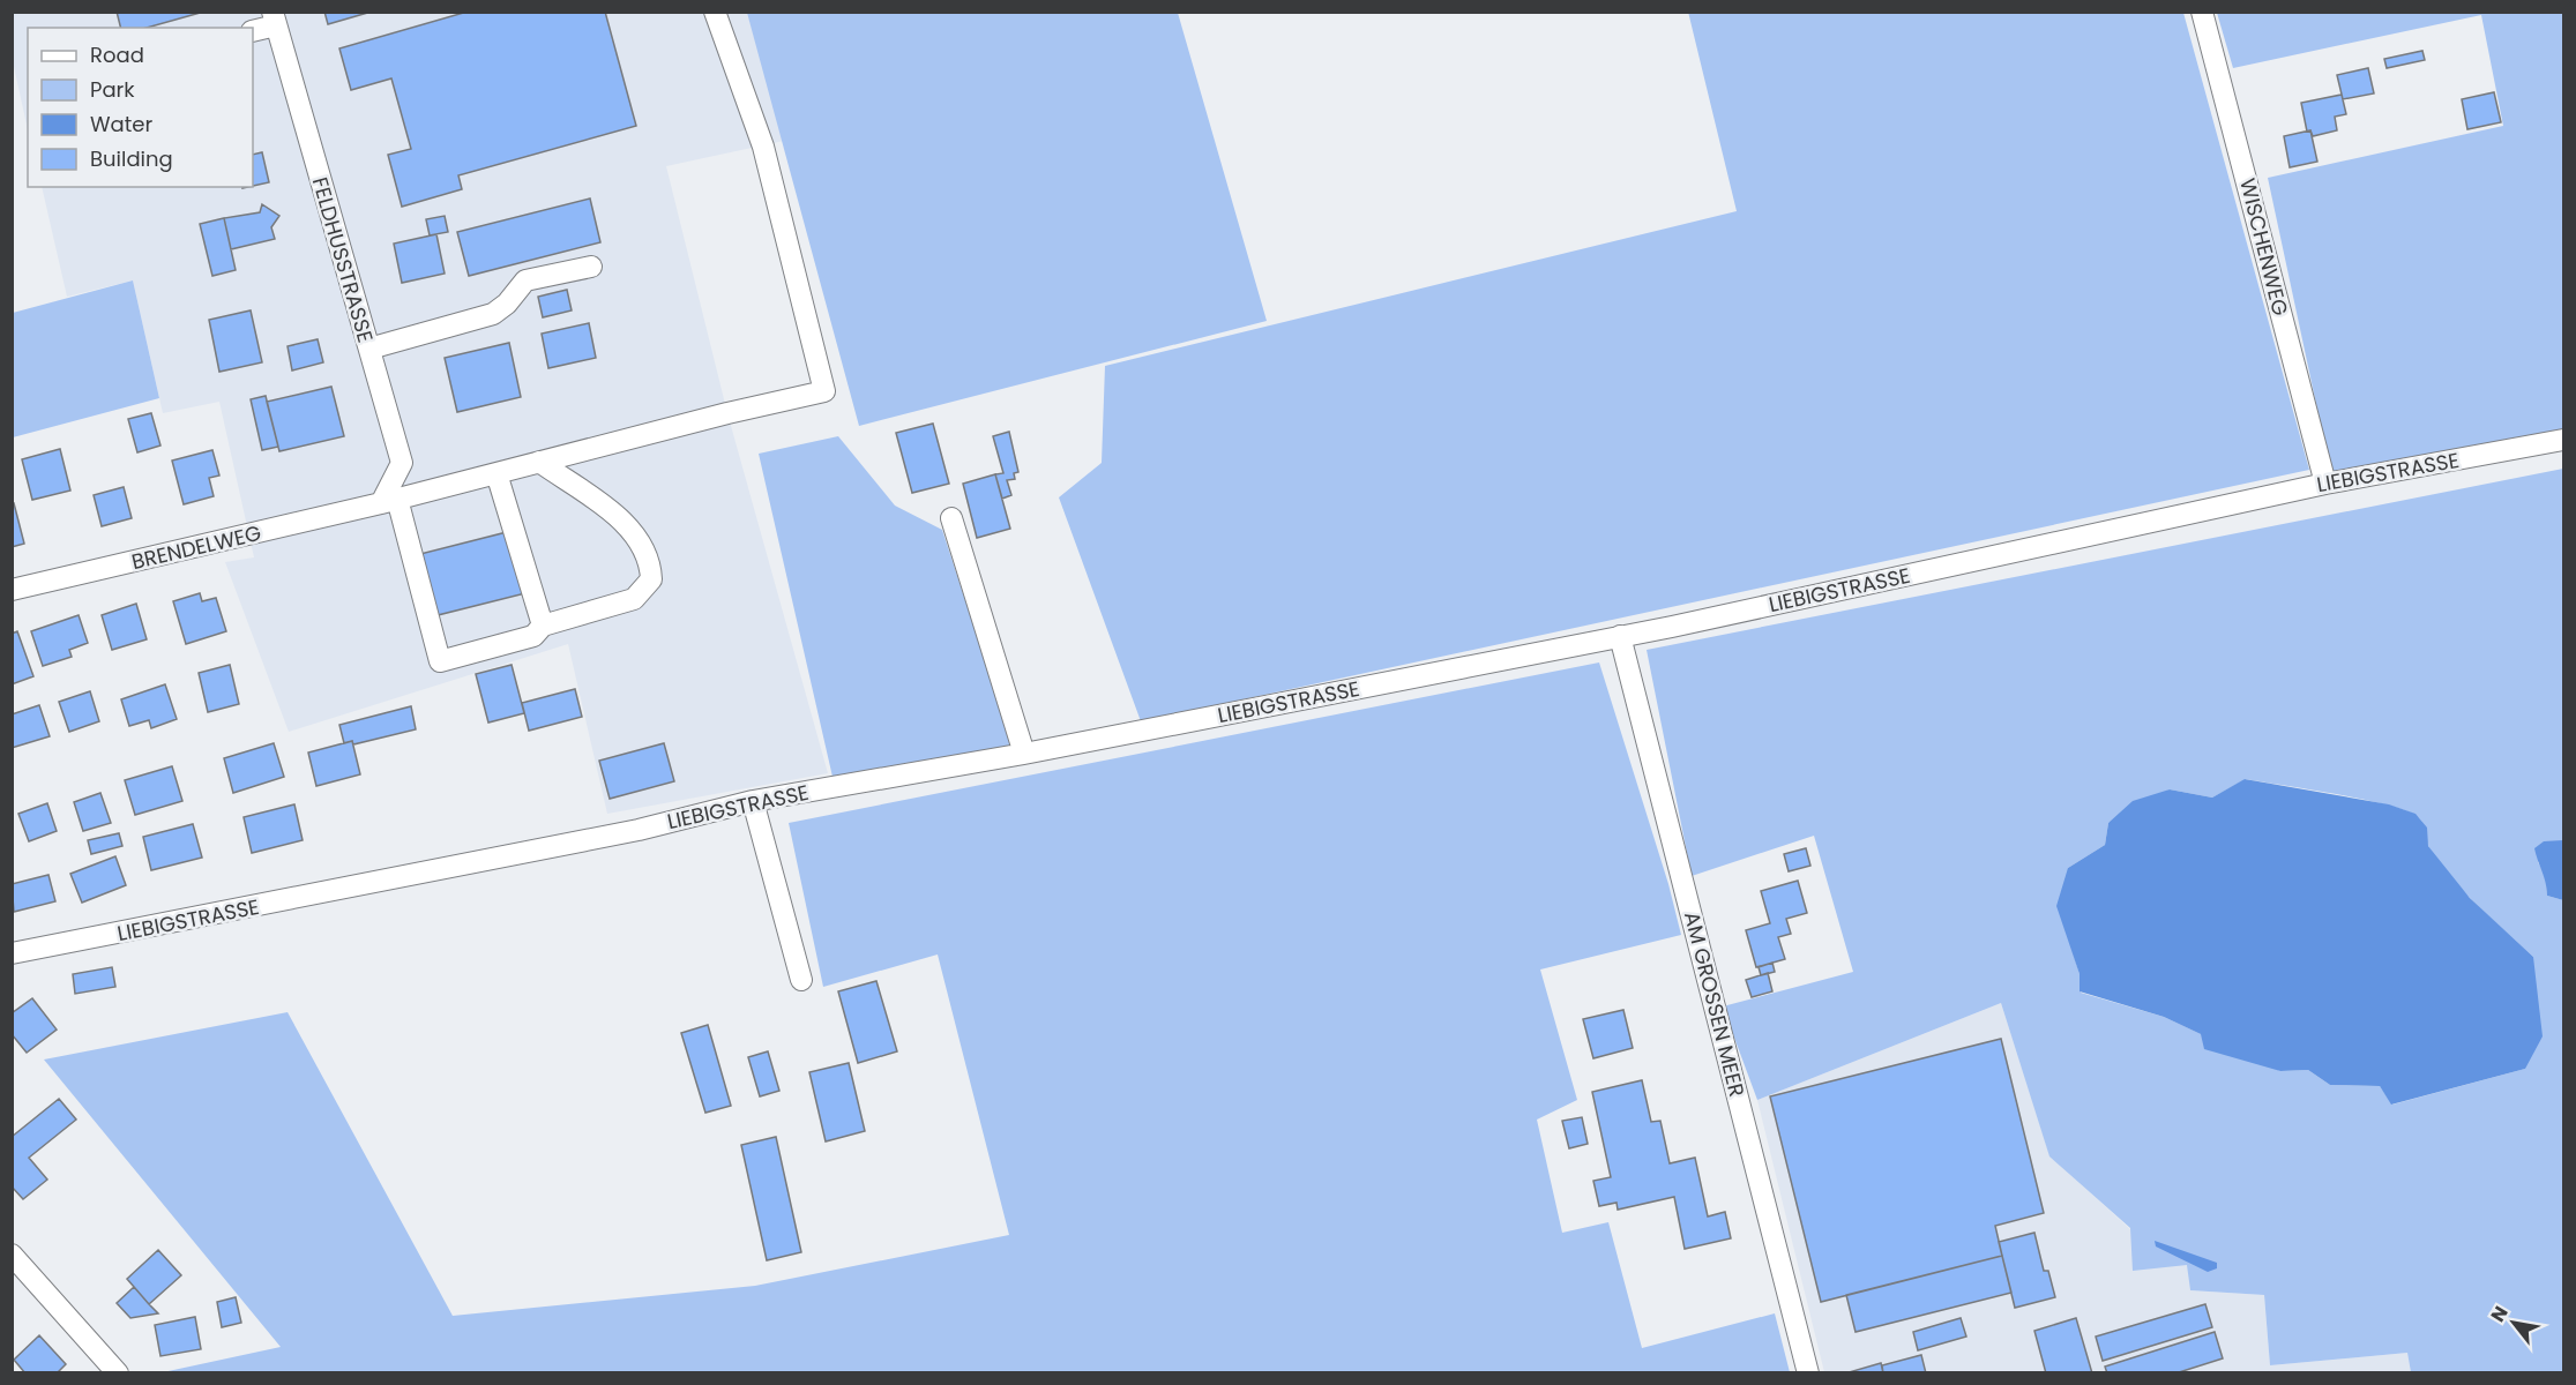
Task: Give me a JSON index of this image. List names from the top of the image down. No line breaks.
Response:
{"streets":{"street":["WISCHENWEG","FELDHUSSTRASSE","LIEBIGSTRASSE","BRENDELWEG","AM GROSSEN MEER"]},"crossings":[["WISCHENWEG","LIEBIGSTRASSE"],["FELDHUSSTRASSE","BRENDELWEG"],["LIEBIGSTRASSE","AM GROSSEN MEER"]],"legend":["Road","Park","Water","Building"],"north":"top left"}
